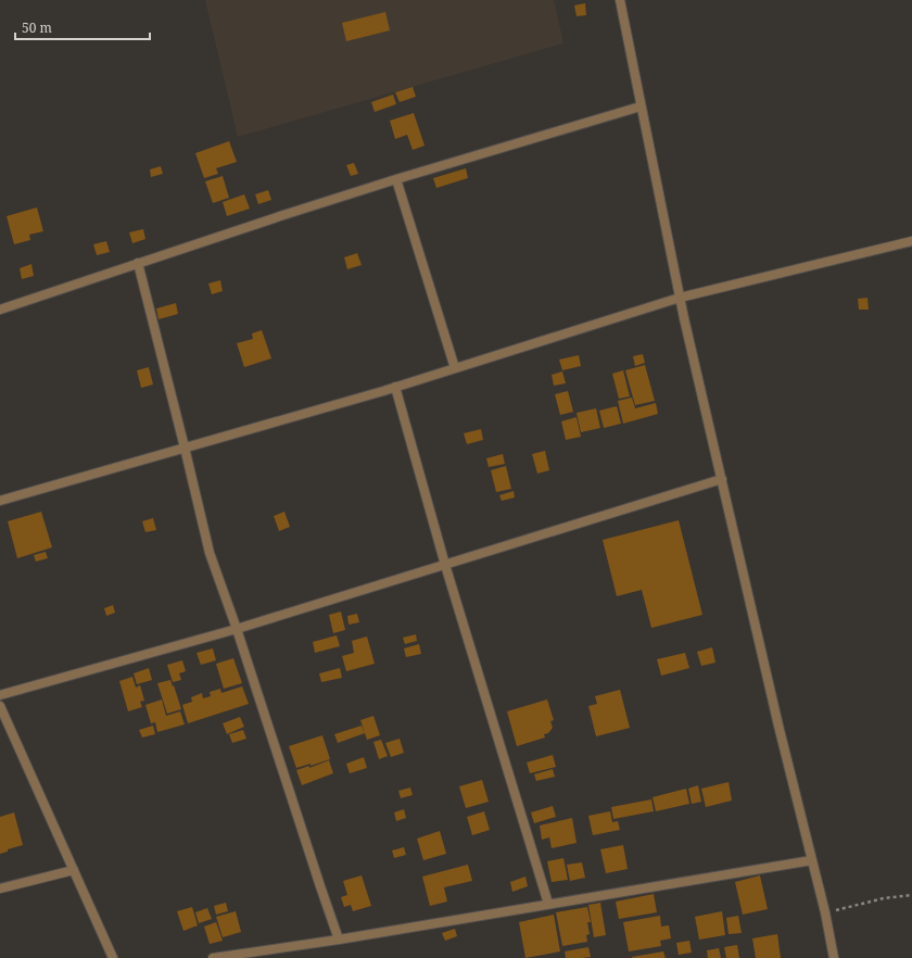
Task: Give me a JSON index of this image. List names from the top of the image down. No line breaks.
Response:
{"scale_bar":"50 m"}
